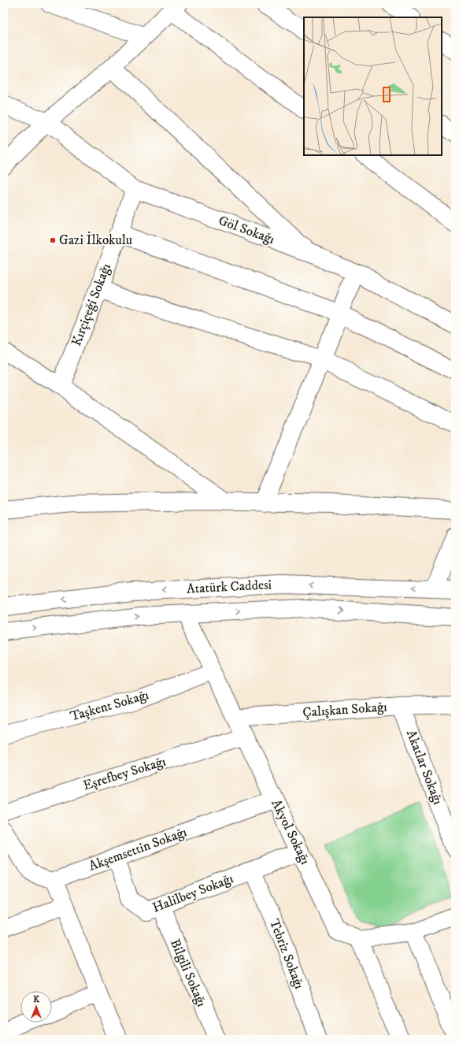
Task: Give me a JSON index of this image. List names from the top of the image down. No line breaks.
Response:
{"streets":{"street":["Göl Sokağı","Kırçiçeği Sokağı","Atatürk Caddesi","Taşkent Sokağı","Çalışkan Sokağı","Akatlar Sokağı","Eşrefbey Sokağı","Akyol Sokağı","Akşemsettin Sokağı","Halilbey Sokağı","Tebriz Sokağı","Bilgili Sokağı"]},"crossings":[["Göl Sokağı","Kırçiçeği Sokağı"],["Taşkent Sokağı","Akyol Sokağı"],["Çalışkan Sokağı","Akatlar Sokağı"],["Çalışkan Sokağı","Akyol Sokağı"],["Eşrefbey Sokağı","Akyol Sokağı"],["Akyol Sokağı","Akşemsettin Sokağı"],["Akyol Sokağı","Halilbey Sokağı"],["Akşemsettin Sokağı","Halilbey Sokağı"],["Halilbey Sokağı","Tebriz Sokağı"],["Halilbey Sokağı","Bilgili Sokağı"]],"places":["Gazi İlkokulu"],"north":"top"}
